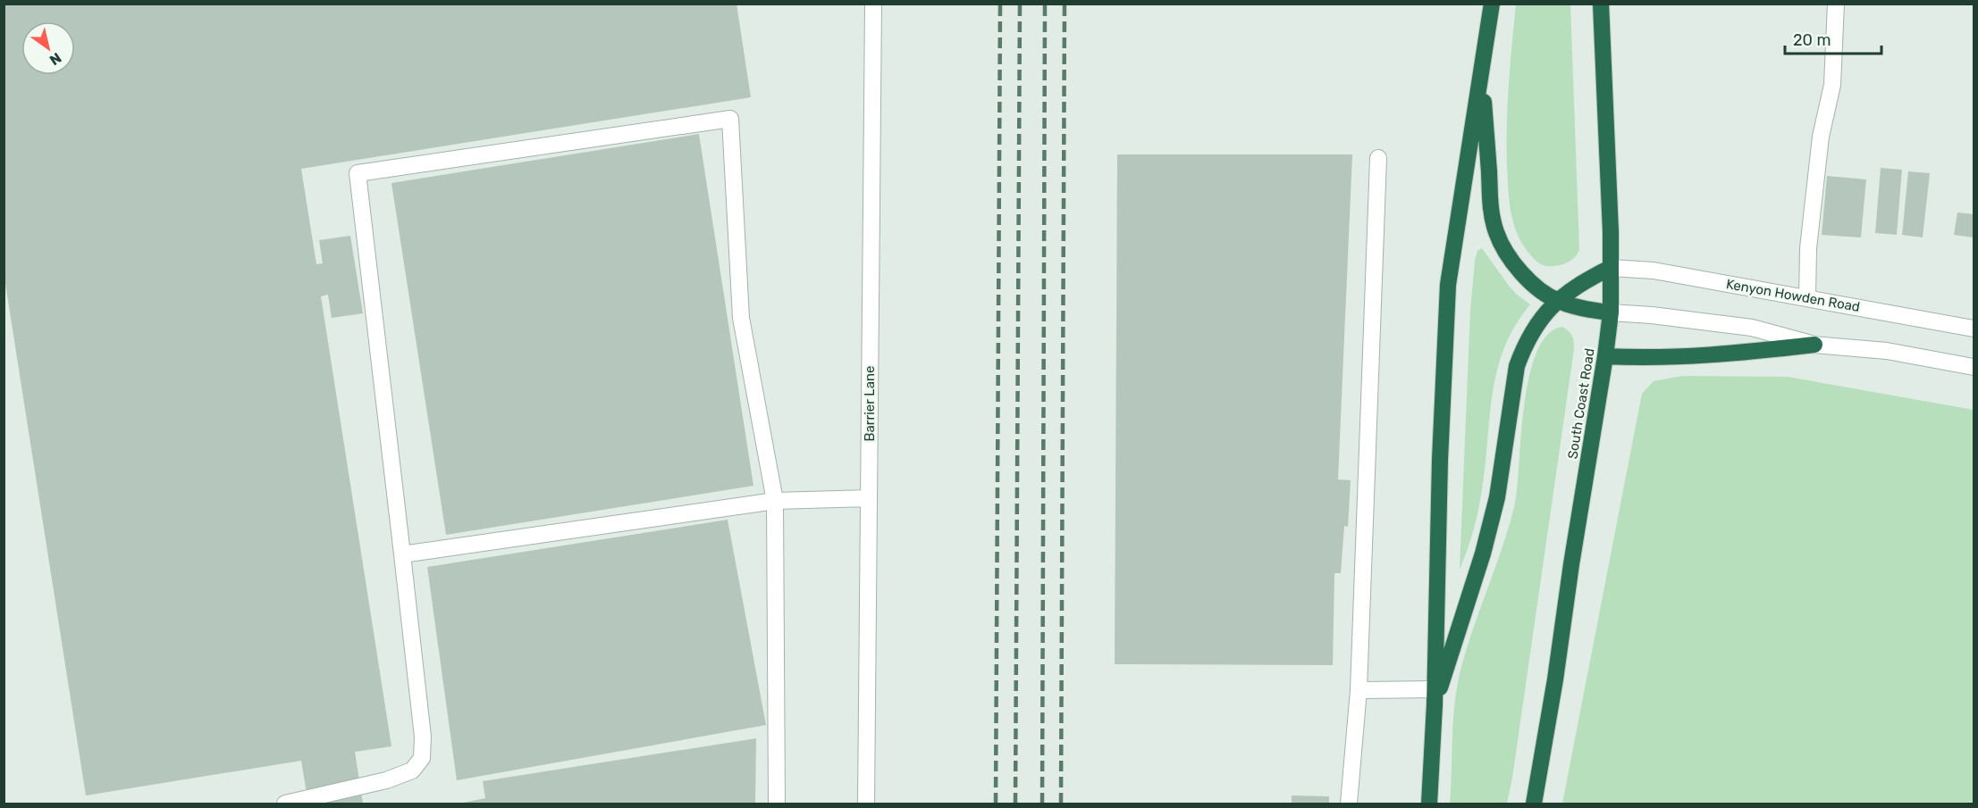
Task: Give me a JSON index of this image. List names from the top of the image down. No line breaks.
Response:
{"streets":{"highway":["South Coast Road"],"street":["Kenyon Howden Road","Barrier Lane"]},"crossings":[["Kenyon Howden Road","South Coast Road"]],"scale_bar":"20 m","north":"bottom right"}
